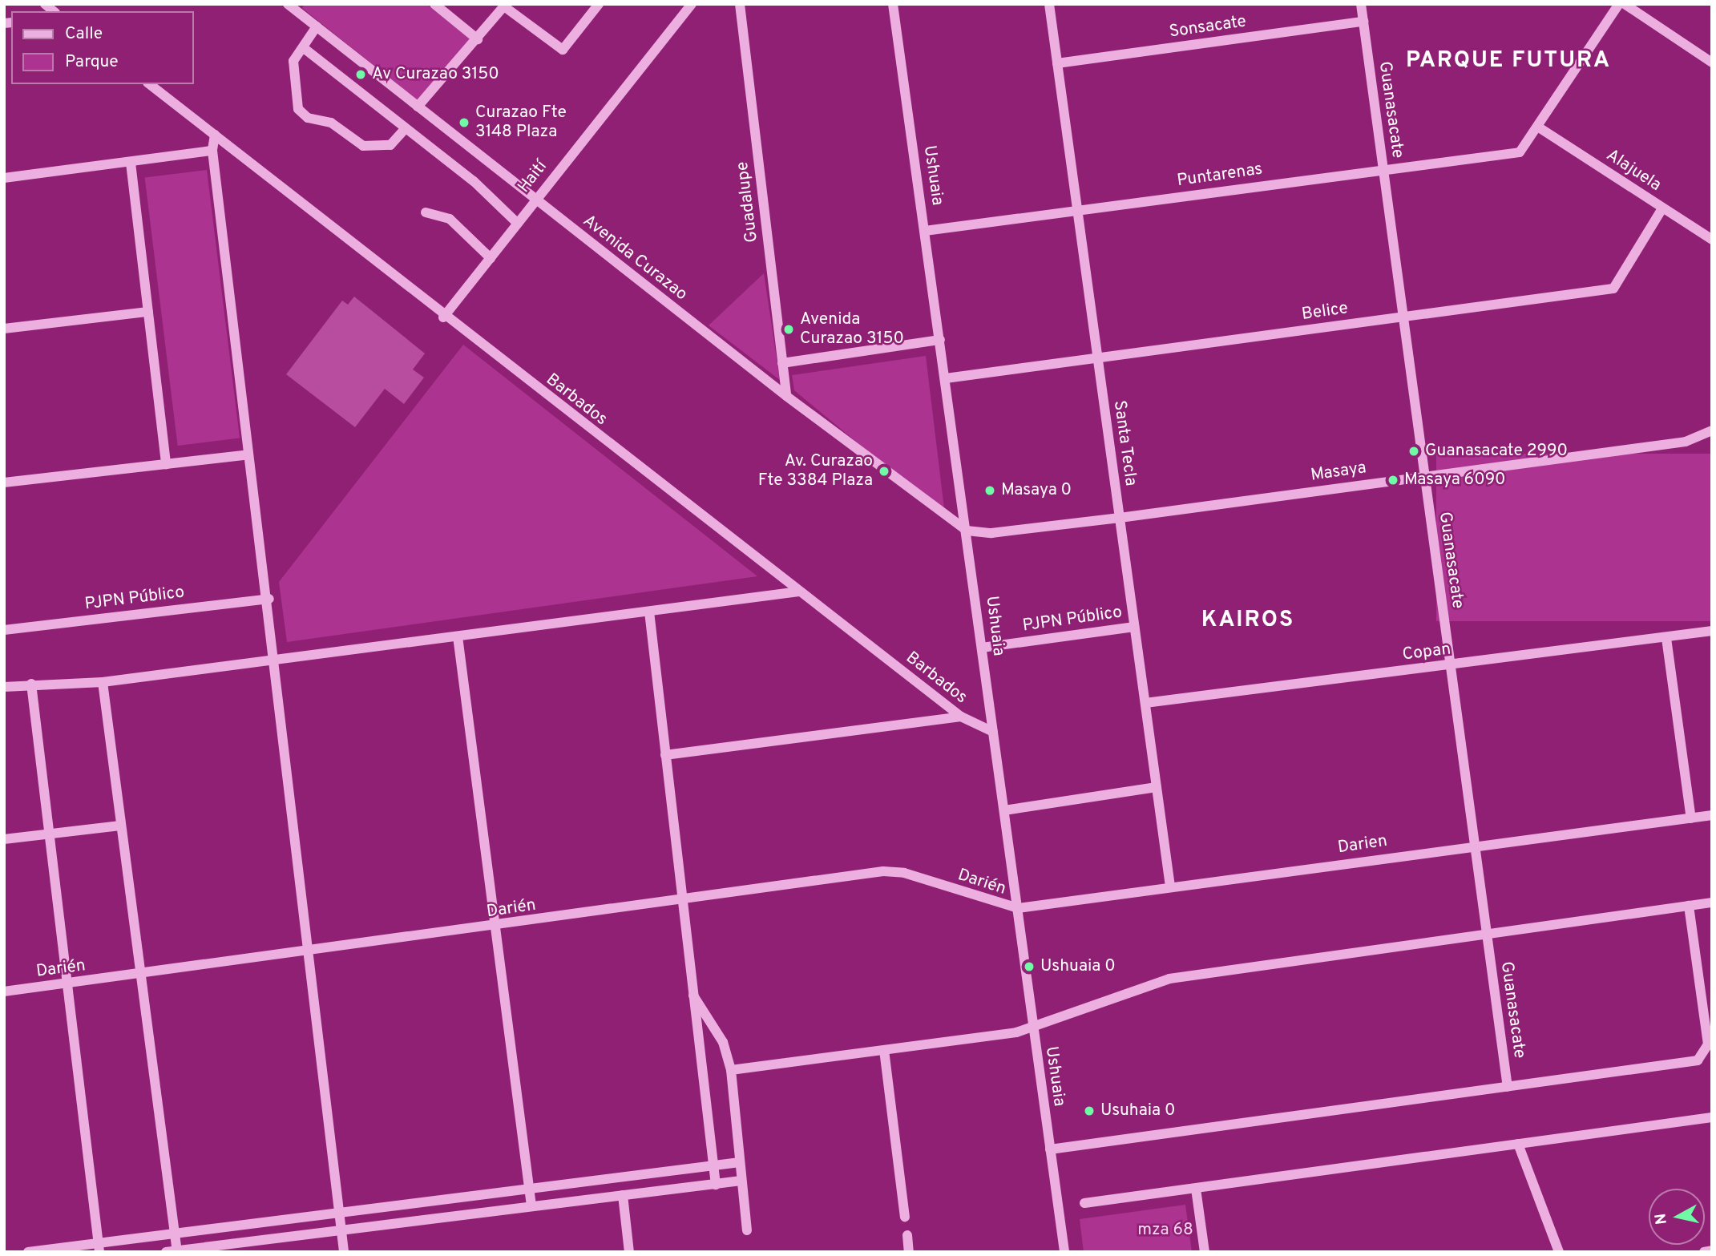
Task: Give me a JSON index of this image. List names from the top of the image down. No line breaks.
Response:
{"streets":{"street":["Sonsacate","Guanasacate","Alajuela","Ushuaia","Puntarenas","Haití","Guadalupe","Avenida Curazao","Belice","Barbados","Santa Tecla","Masaya","PJPN Público","Copan","Darien","Darién"]},"crossings":[["Sonsacate","Guanasacate"],["Sonsacate","Santa Tecla"],["Guanasacate","Puntarenas"],["Guanasacate","Belice"],["Guanasacate","Masaya"],["Guanasacate","Copan"],["Guanasacate","Darien"],["Alajuela","Puntarenas"],["Alajuela","Belice"],["Ushuaia","Puntarenas"],["Ushuaia","Avenida Curazao"],["Ushuaia","Belice"],["Ushuaia","Barbados"],["Ushuaia","Masaya"],["Ushuaia","PJPN Público"],["Ushuaia","Darien"],["Ushuaia","Darién"],["Puntarenas","Santa Tecla"],["Haití","Avenida Curazao"],["Haití","Barbados"],["Guadalupe","Avenida Curazao"],["Avenida Curazao","Masaya"],["Belice","Santa Tecla"],["Santa Tecla","Masaya"],["Santa Tecla","PJPN Público"],["Santa Tecla","Copan"],["Santa Tecla","Darien"],["Darien","Darién"]],"districts":["PARQUE FUTURA","KAIROS"],"parks":["mza 68"],"places":["Av Curazao 3150","Curazao Fte 3148 Plaza","Avenida Curazao 3150","Guanasacate 2990","Av. Curazao Fte 3384 Plaza","Masaya 6090","Masaya 0","Ushuaia 0","Usuhaia 0"],"legend":["Calle","Parque"],"north":"left"}
